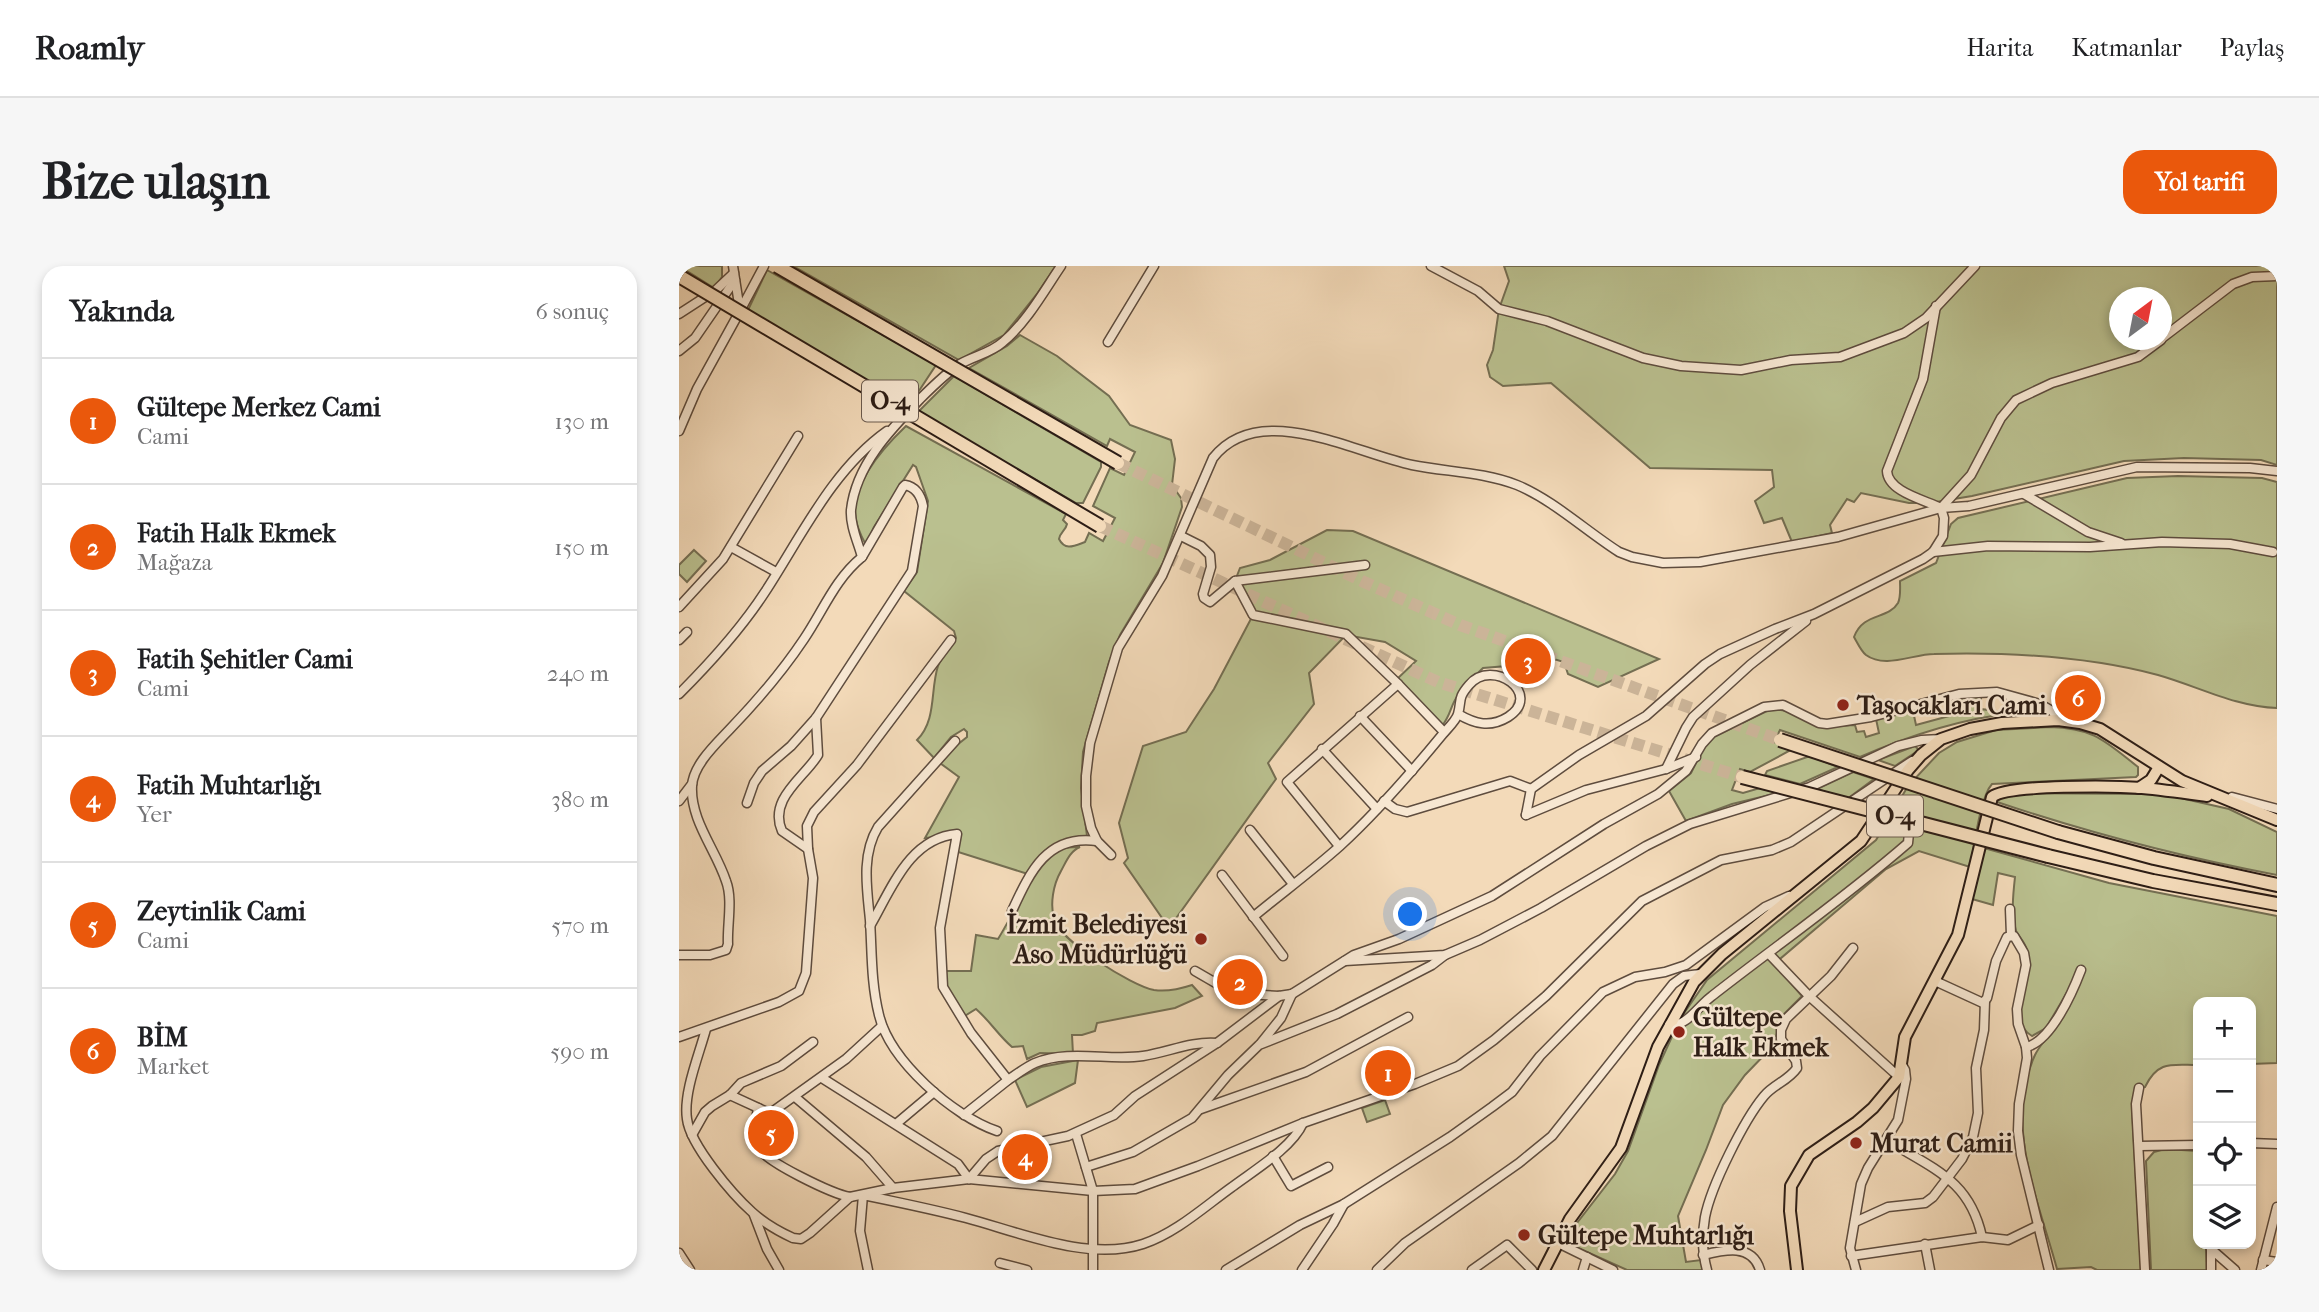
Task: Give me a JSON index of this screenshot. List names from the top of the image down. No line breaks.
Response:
{"streets":{"highway":["O-4"]},"places":["Taşocakları Cami","İzmit Belediyesi Aso Müdürlüğü","Gültepe Halk Ekmek","Murat Camii","Gültepe Muhtarlığı"],"north":"top right","page":{"header":"Roamly","nav":["Harita","Katmanlar","Paylaş"],"buttons":"Yol tarifi","title":"Bize ulaşın","heading":["Yakında","6 sonuç"],"list":[{"mark":"1","name":"Gültepe Merkez Cami","note":"Cami","value":"130 m"},{"mark":"2","name":"Fatih Halk Ekmek","note":"Mağaza","value":"150 m"},{"mark":"3","name":"Fatih Şehitler Cami","note":"Cami","value":"240 m"},{"mark":"4","name":"Fatih Muhtarlığı","note":"Yer","value":"380 m"},{"mark":"5","name":"Zeytinlik Cami","note":"Cami","value":"570 m"},{"mark":"6","name":"BİM","note":"Market","value":"590 m"}],"pins":["3","6","2","1","5","4"],"map_buttons":["+","−"]}}
